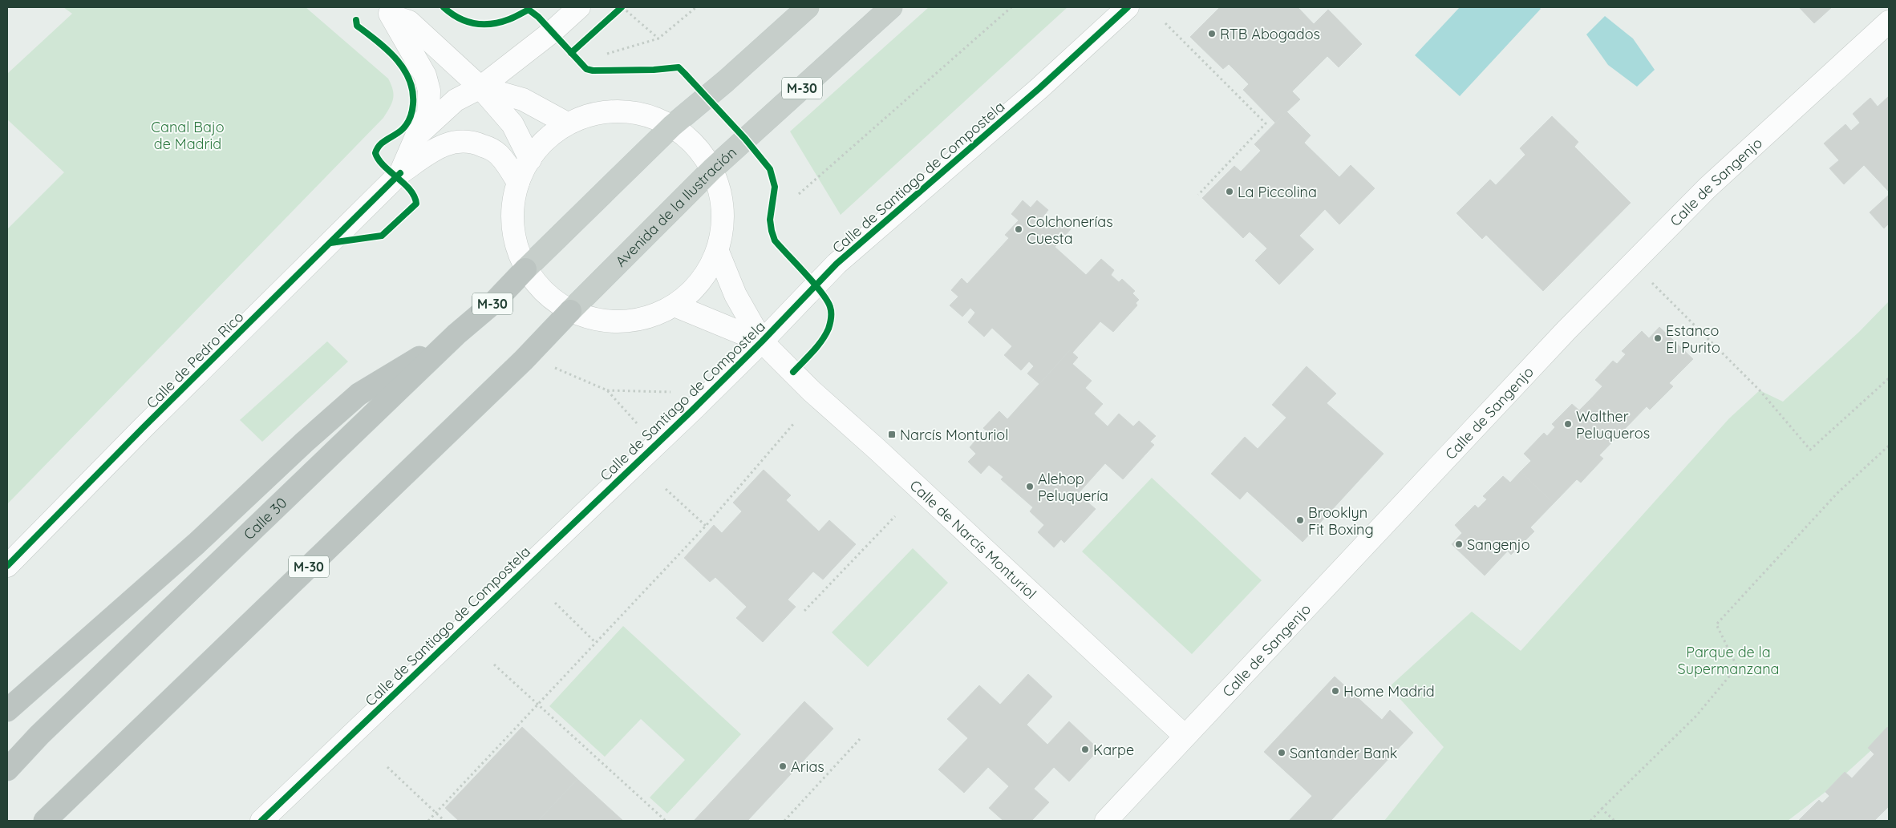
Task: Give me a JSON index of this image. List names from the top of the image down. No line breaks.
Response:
{"streets":{"highway":["M-30","Avenida de la Ilustración","Calle 30"],"street":["Calle de Santiago de Compostela","Calle de Sangenjo","Calle de Pedro Rico","Calle de Narcís Monturiol"]},"crossings":[["M-30","Avenida de la Ilustración"],["M-30","Calle 30"],["Calle de Santiago de Compostela","Calle de Narcís Monturiol"],["Calle de Sangenjo","Calle de Narcís Monturiol"]],"parks":["Canal Bajo de Madrid","Parque de la Supermanzana"],"places":{"other":["RTB Abogados","La Piccolina","Colchonerías Cuesta","Estanco El Purito","Walther Peluqueros","Alehop Peluquería","Brooklyn Fit Boxing","Sangenjo","Home Madrid","Karpe","Santander Bank","Arias"],"transit":["Narcís Monturiol"]}}
